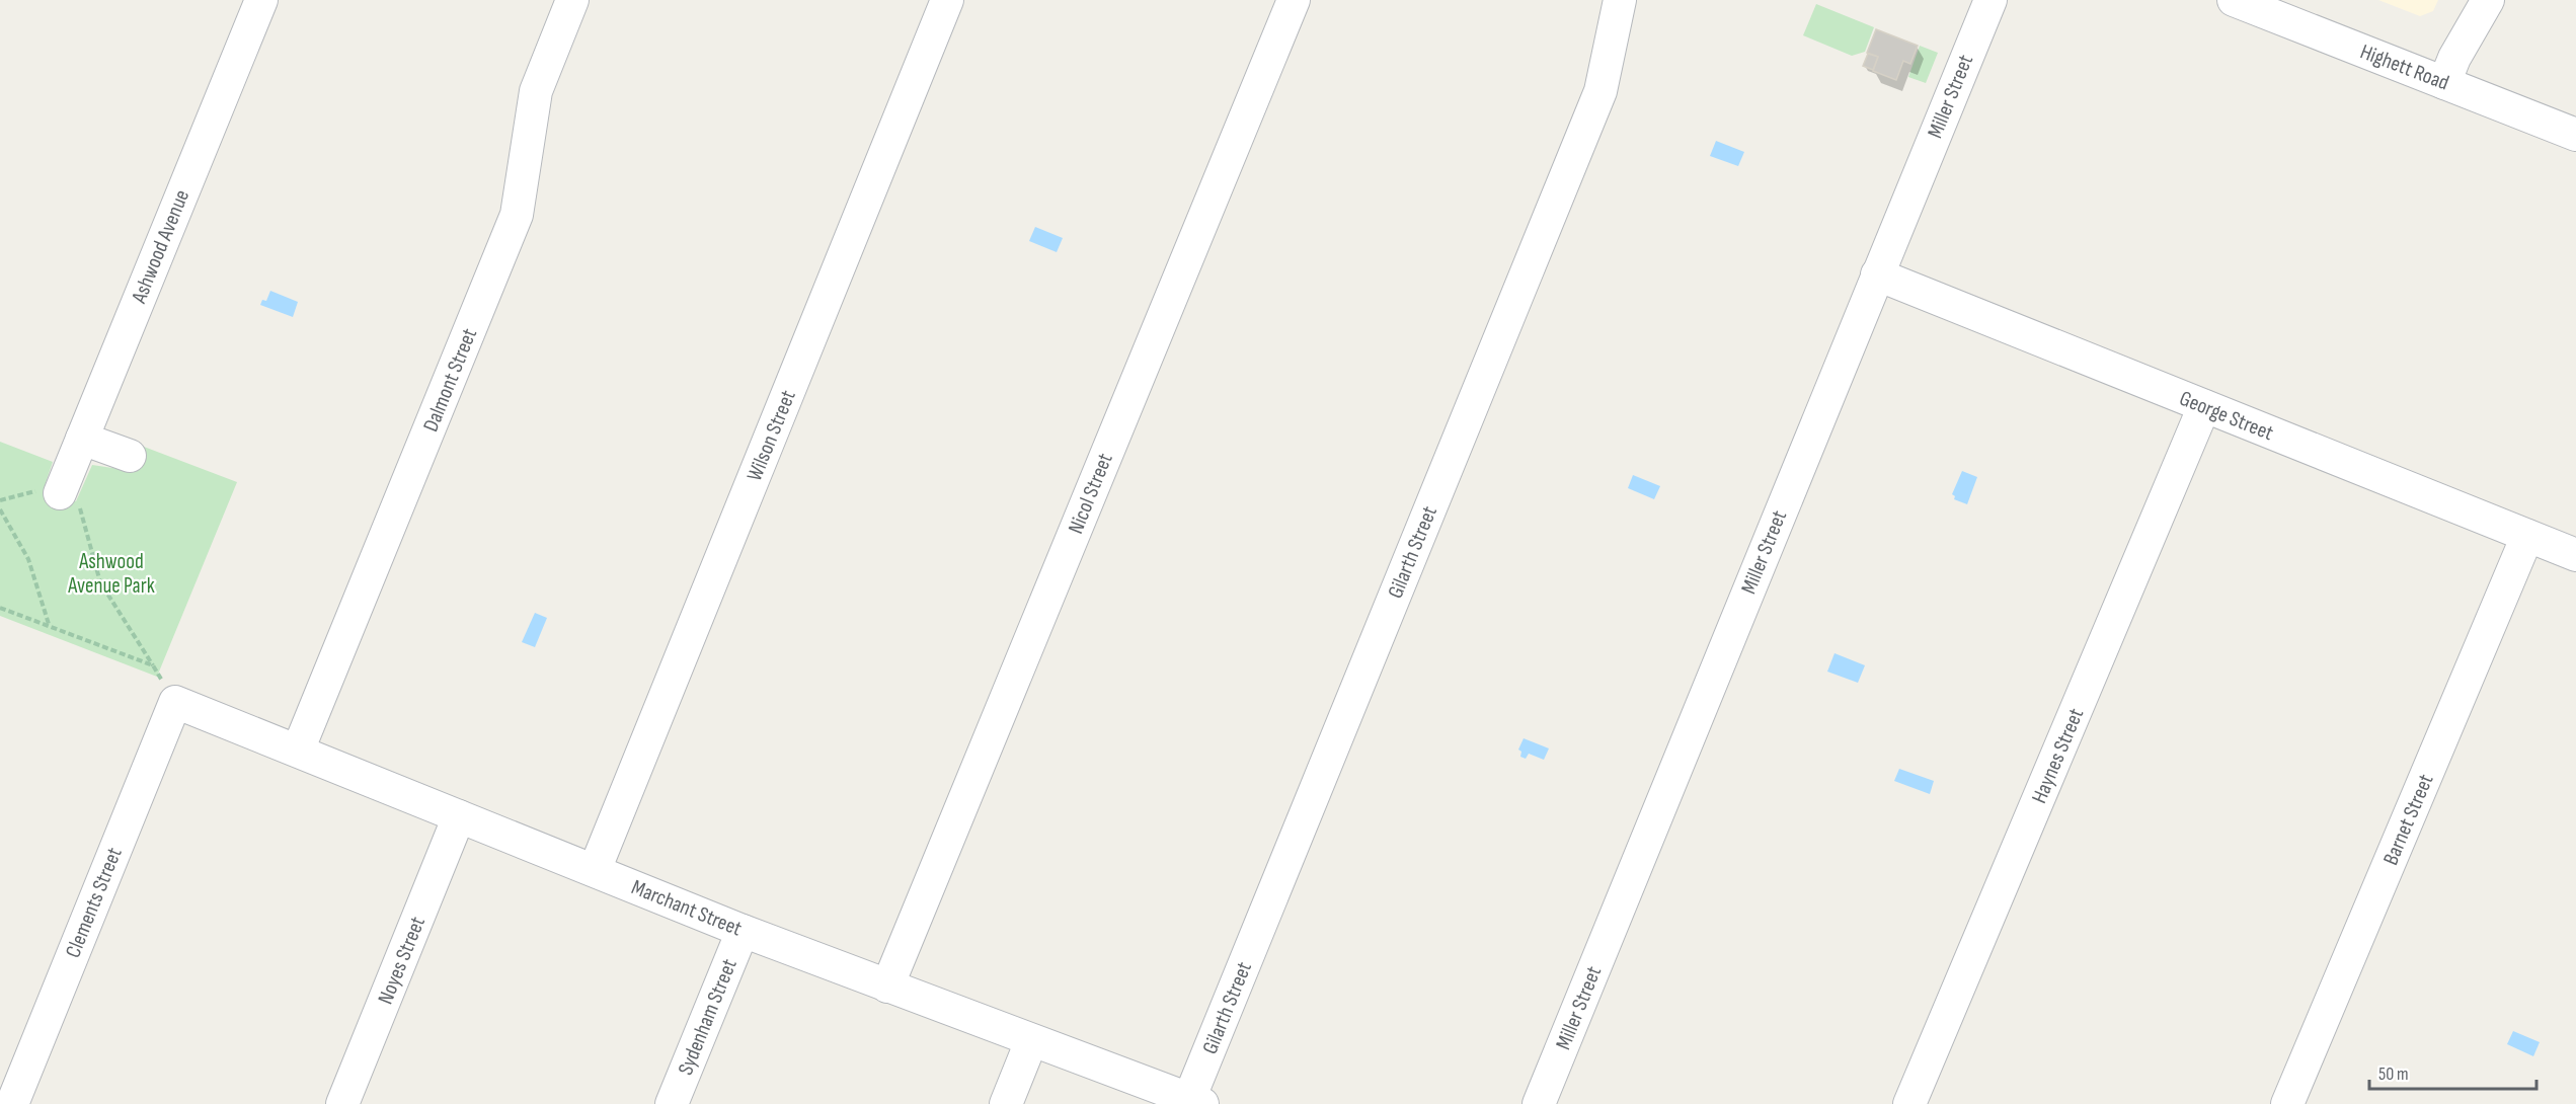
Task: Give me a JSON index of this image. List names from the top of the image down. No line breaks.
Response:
{"streets":{"street":["Highett Road","Miller Street","Ashwood Avenue","Dalmont Street","George Street","Wilson Street","Nicol Street","Gilarth Street","Haynes Street","Barnet Street","Clements Street","Marchant Street","Noyes Street","Sydenham Street"]},"crossings":[["Miller Street","George Street"],["Dalmont Street","Marchant Street"],["George Street","Haynes Street"],["George Street","Barnet Street"],["Wilson Street","Marchant Street"],["Nicol Street","Marchant Street"],["Gilarth Street","Marchant Street"],["Clements Street","Marchant Street"],["Marchant Street","Noyes Street"],["Marchant Street","Sydenham Street"]],"parks":["Ashwood Avenue Park"],"scale_bar":"50 m"}
